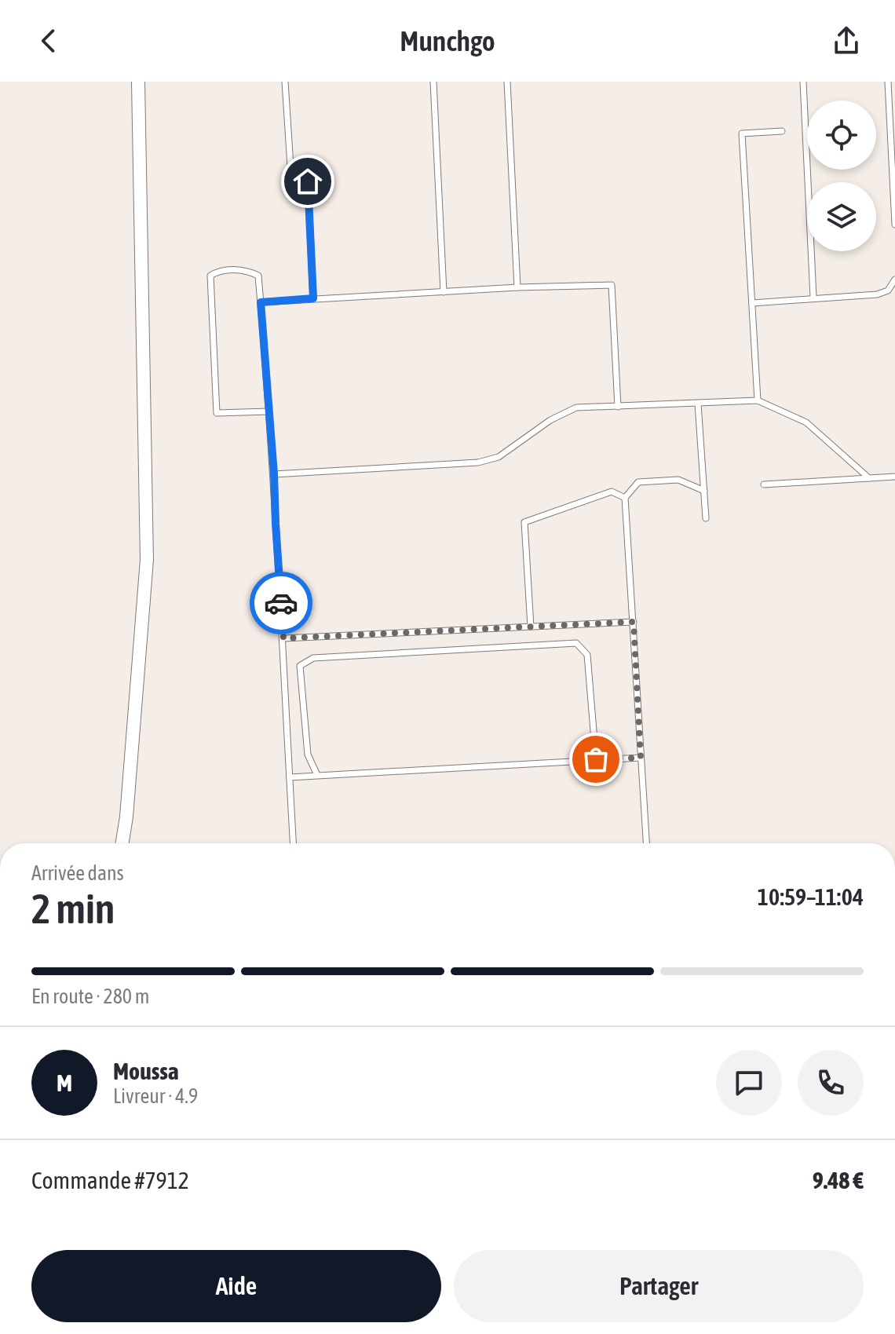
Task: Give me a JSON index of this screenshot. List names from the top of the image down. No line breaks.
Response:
{"page":{"header":"Munchgo","heading":["2 min","Arrivée dans","10:59–11:04"],"panel":["Moussa","Livreur · 4.9","Commande #7912","9.48 €"],"bar":"En route · 280 m","round":"M","buttons":["Aide","Partager"]}}
